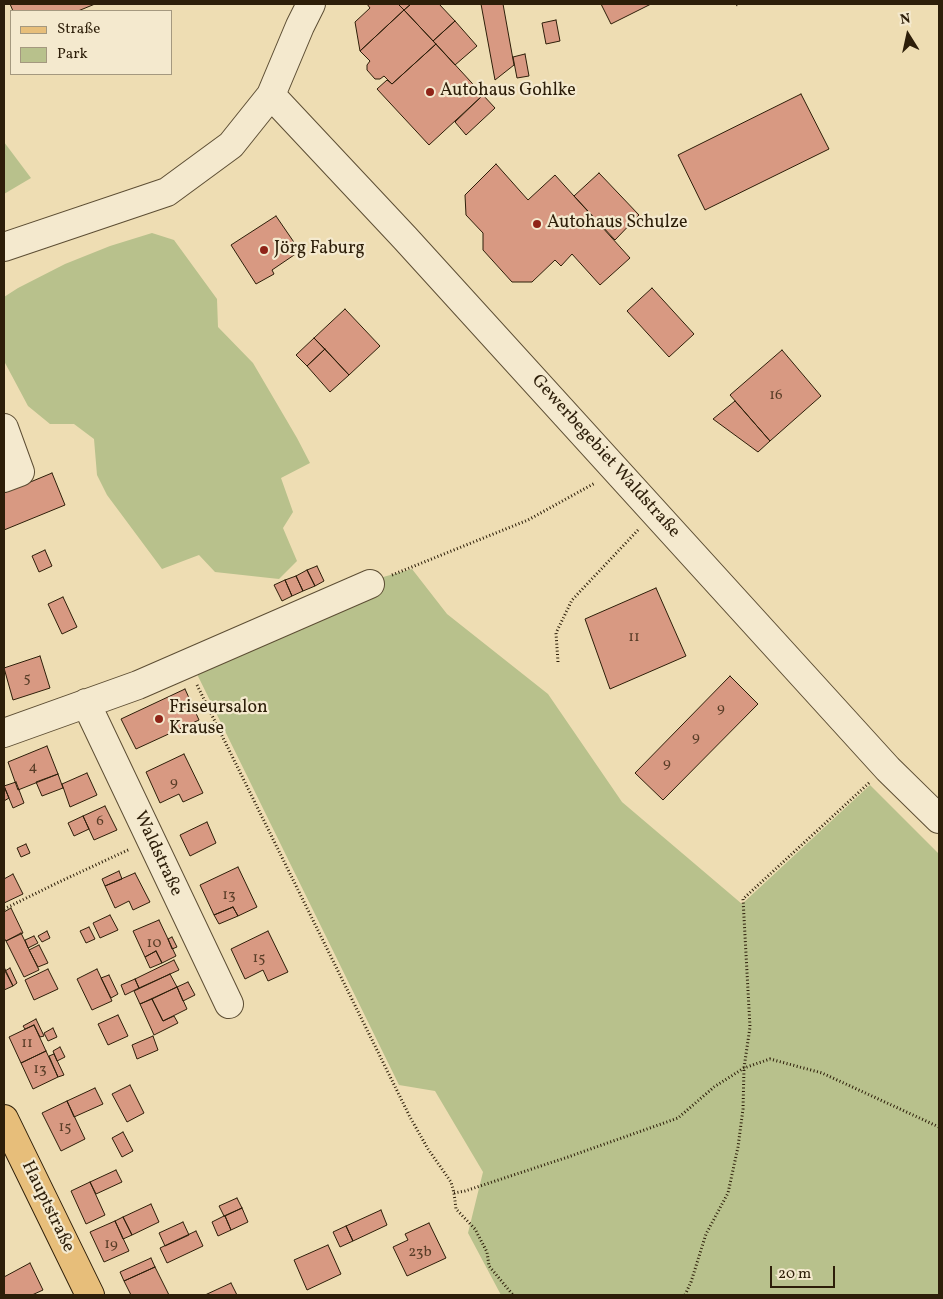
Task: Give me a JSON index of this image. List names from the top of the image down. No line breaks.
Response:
{"streets":{"main road":["Hauptstraße"],"street":["Gewerbegebiet Waldstraße","Waldstraße"]},"places":["Autohaus Gohlke","Autohaus Schulze","Jörg Faburg","Friseursalon Krause"],"house_numbers":["16","11","5","9","9","9","4","9","6","13","10","15","11","13","15","19","23b"],"legend":["Straße","Park"],"scale_bar":"20 m","north":"top"}
